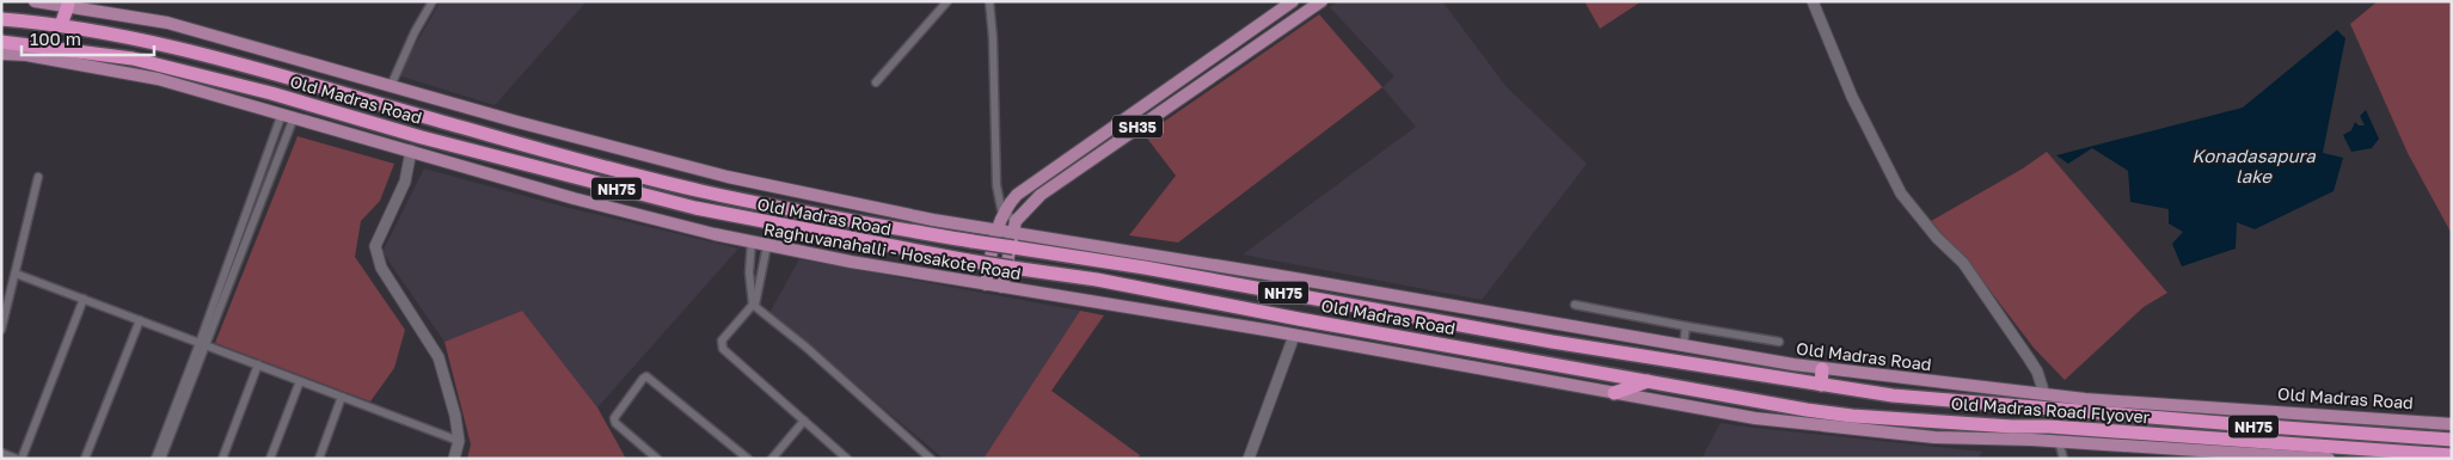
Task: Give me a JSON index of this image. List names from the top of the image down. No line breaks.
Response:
{"streets":{"highway":["Old Madras Road","NH75","Old Madras Road Flyover"],"main road":["SH35","Raghuvanahalli - Hosakote Road"]},"crossings":[["Old Madras Road","SH35"],["Old Madras Road","Old Madras Road Flyover"],["SH35","Raghuvanahalli - Hosakote Road"]],"water":["Konadasapura lake"],"scale_bar":"100 m"}
